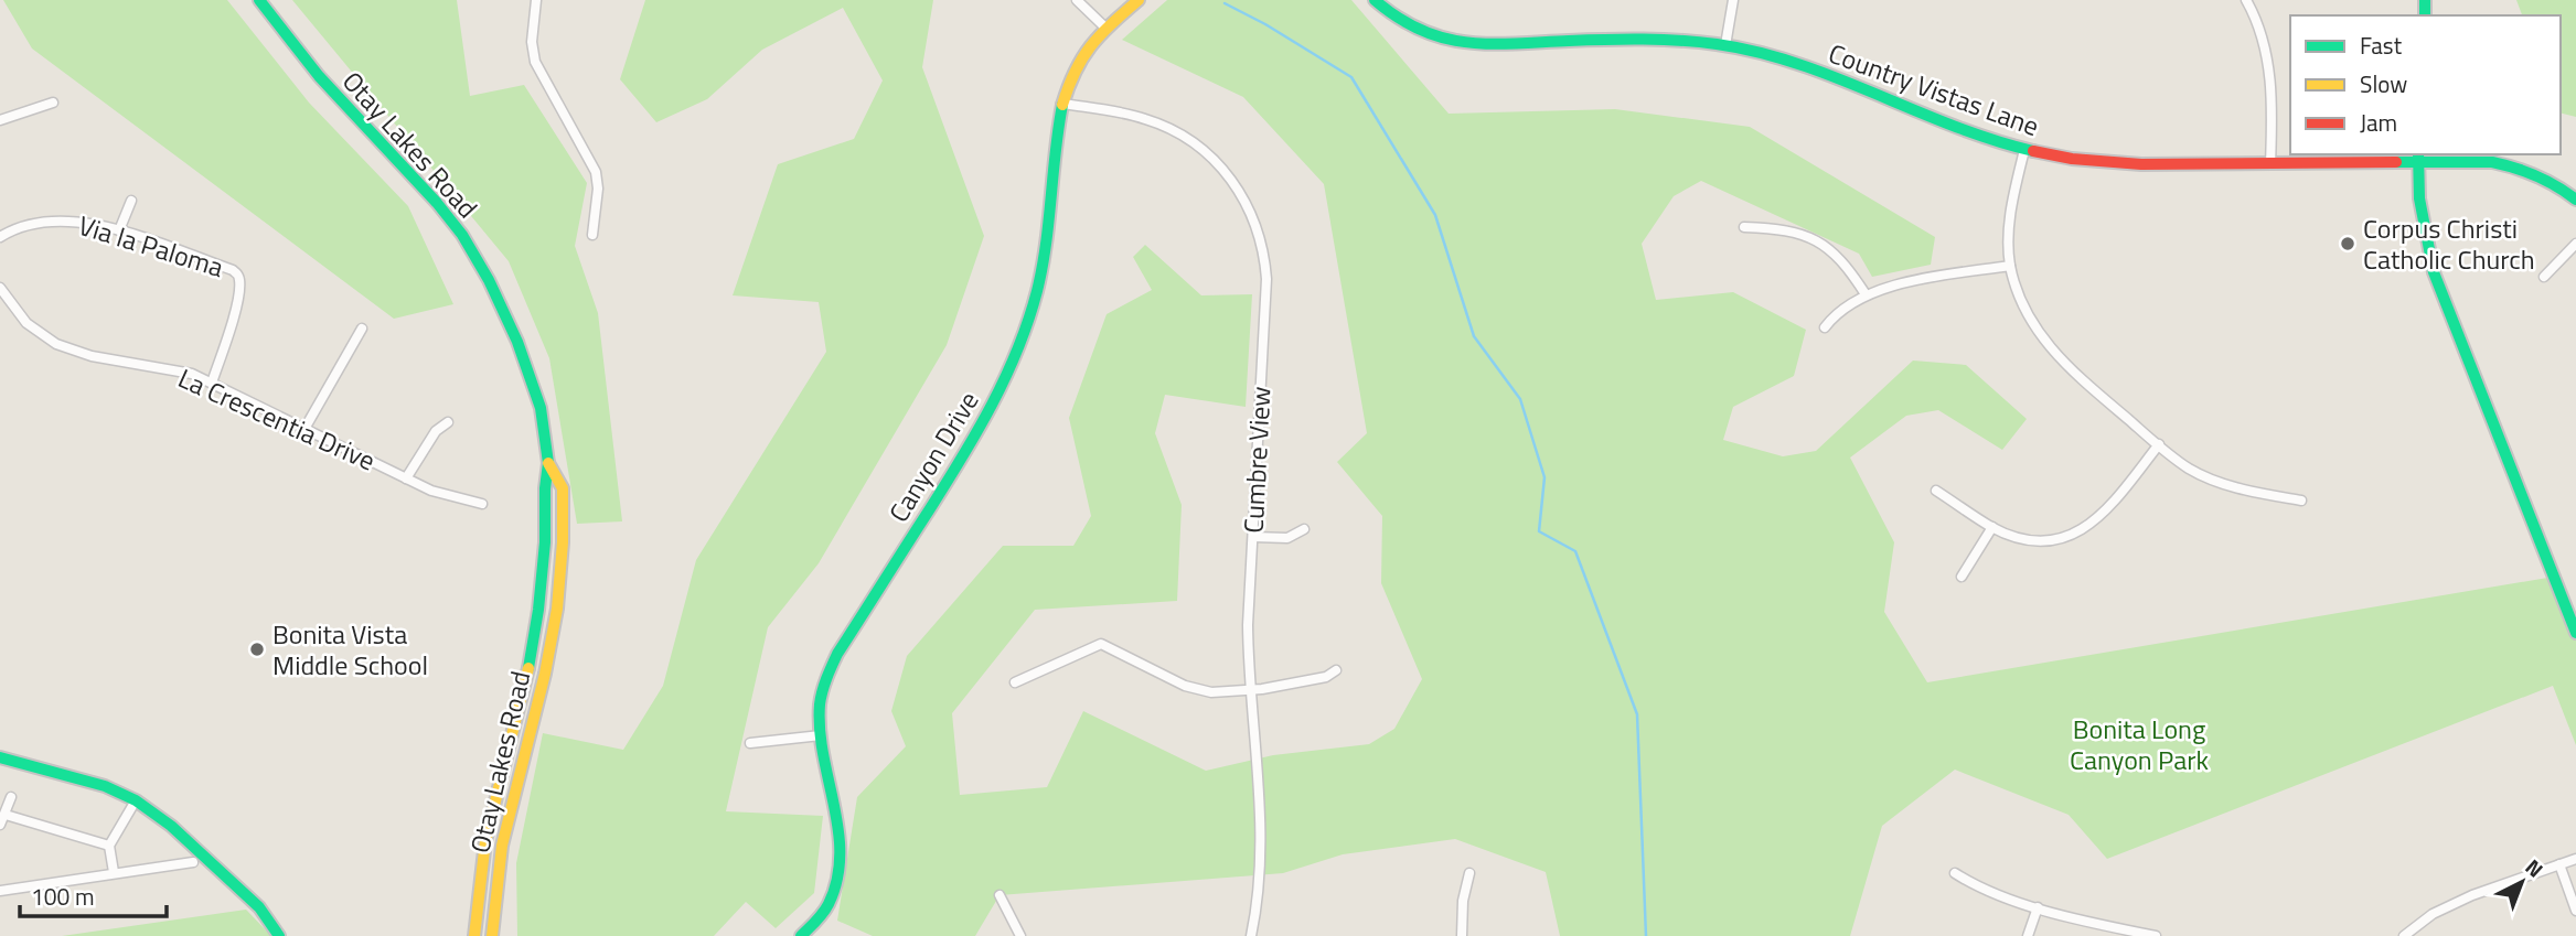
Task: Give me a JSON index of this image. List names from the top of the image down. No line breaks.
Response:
{"streets":{"street":["Country Vistas Lane","Otay Lakes Road","Via la Paloma","La Crescentia Drive","Canyon Drive","Cumbre View"]},"crossings":[["Via la Paloma","La Crescentia Drive"],["Canyon Drive","Cumbre View"]],"parks":["Bonita Long Canyon Park"],"places":["Corpus Christi Catholic Church","Bonita Vista Middle School"],"legend":["Fast","Slow","Jam"],"scale_bar":"100 m","north":"top right"}
